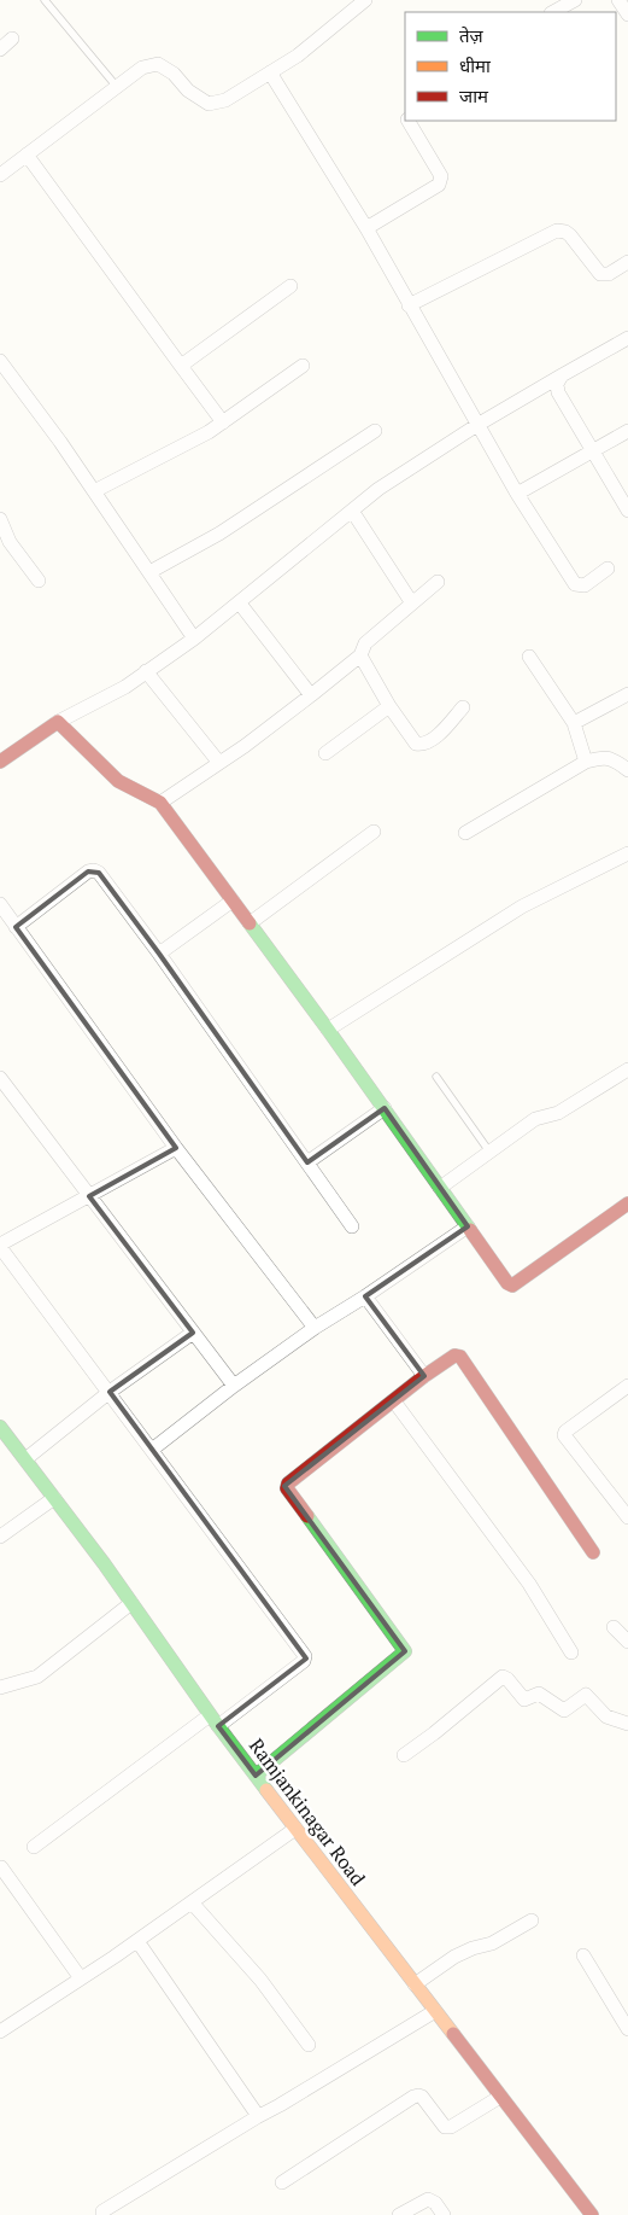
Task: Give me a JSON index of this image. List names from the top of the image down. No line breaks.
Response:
{"streets":{"street":["Ramjankinagar Road"]},"legend":["तेज़","धीमा","जाम"]}
